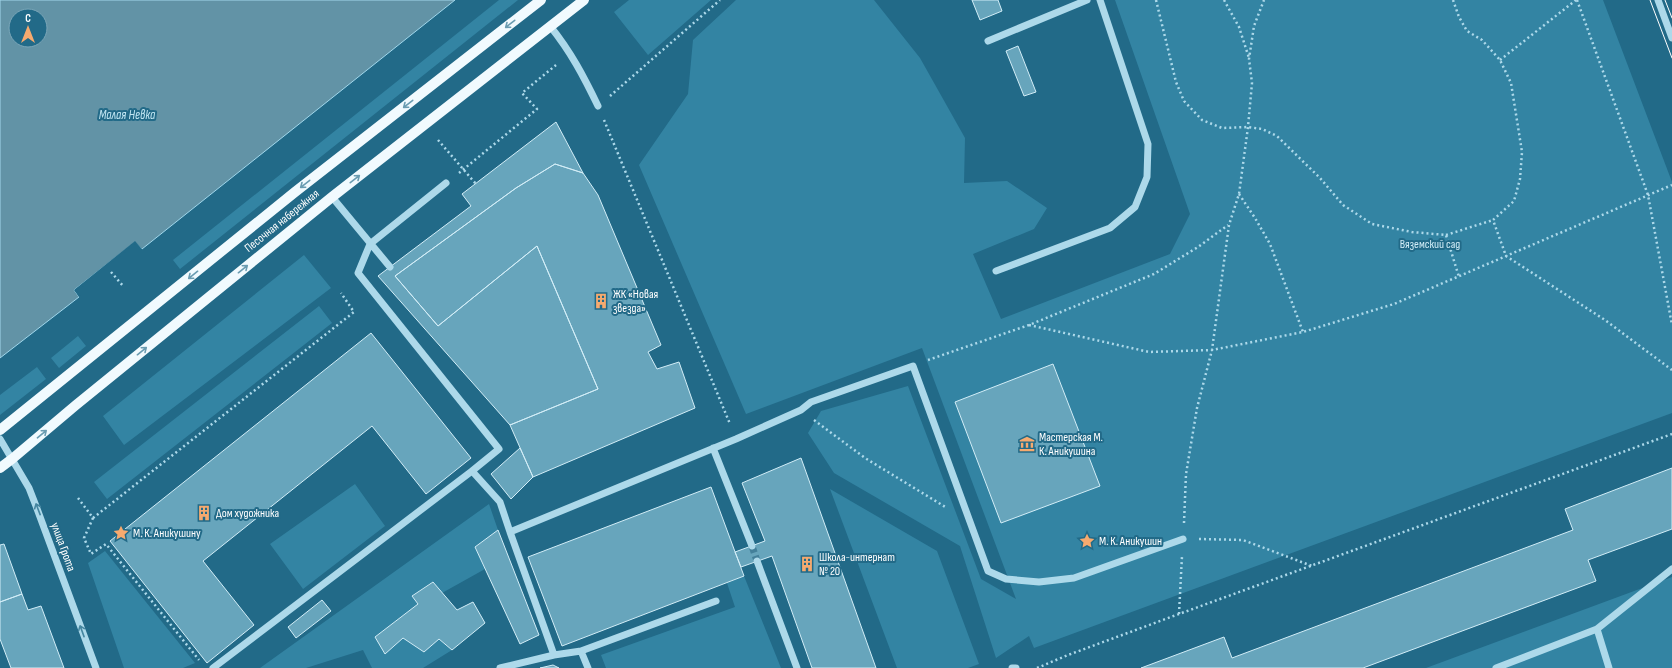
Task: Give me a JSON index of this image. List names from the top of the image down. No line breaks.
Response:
{"streets":{"main road":["Песочная набережная"],"street":["улица Грота"]},"crossings":[["Песочная набережная","улица Грота"]],"one_way":["улица Грота"],"water":["Малая Невка"],"parks":["Вяземский сад"],"places":{"building":["ЖК «Новая звезда»","Дом художника","Школа-интернат № 20"],"museum":["Мастерская М. К. Аникушина"],"place":["М. К. Аникушину","М. К. Аникушин"]},"north":"top"}
